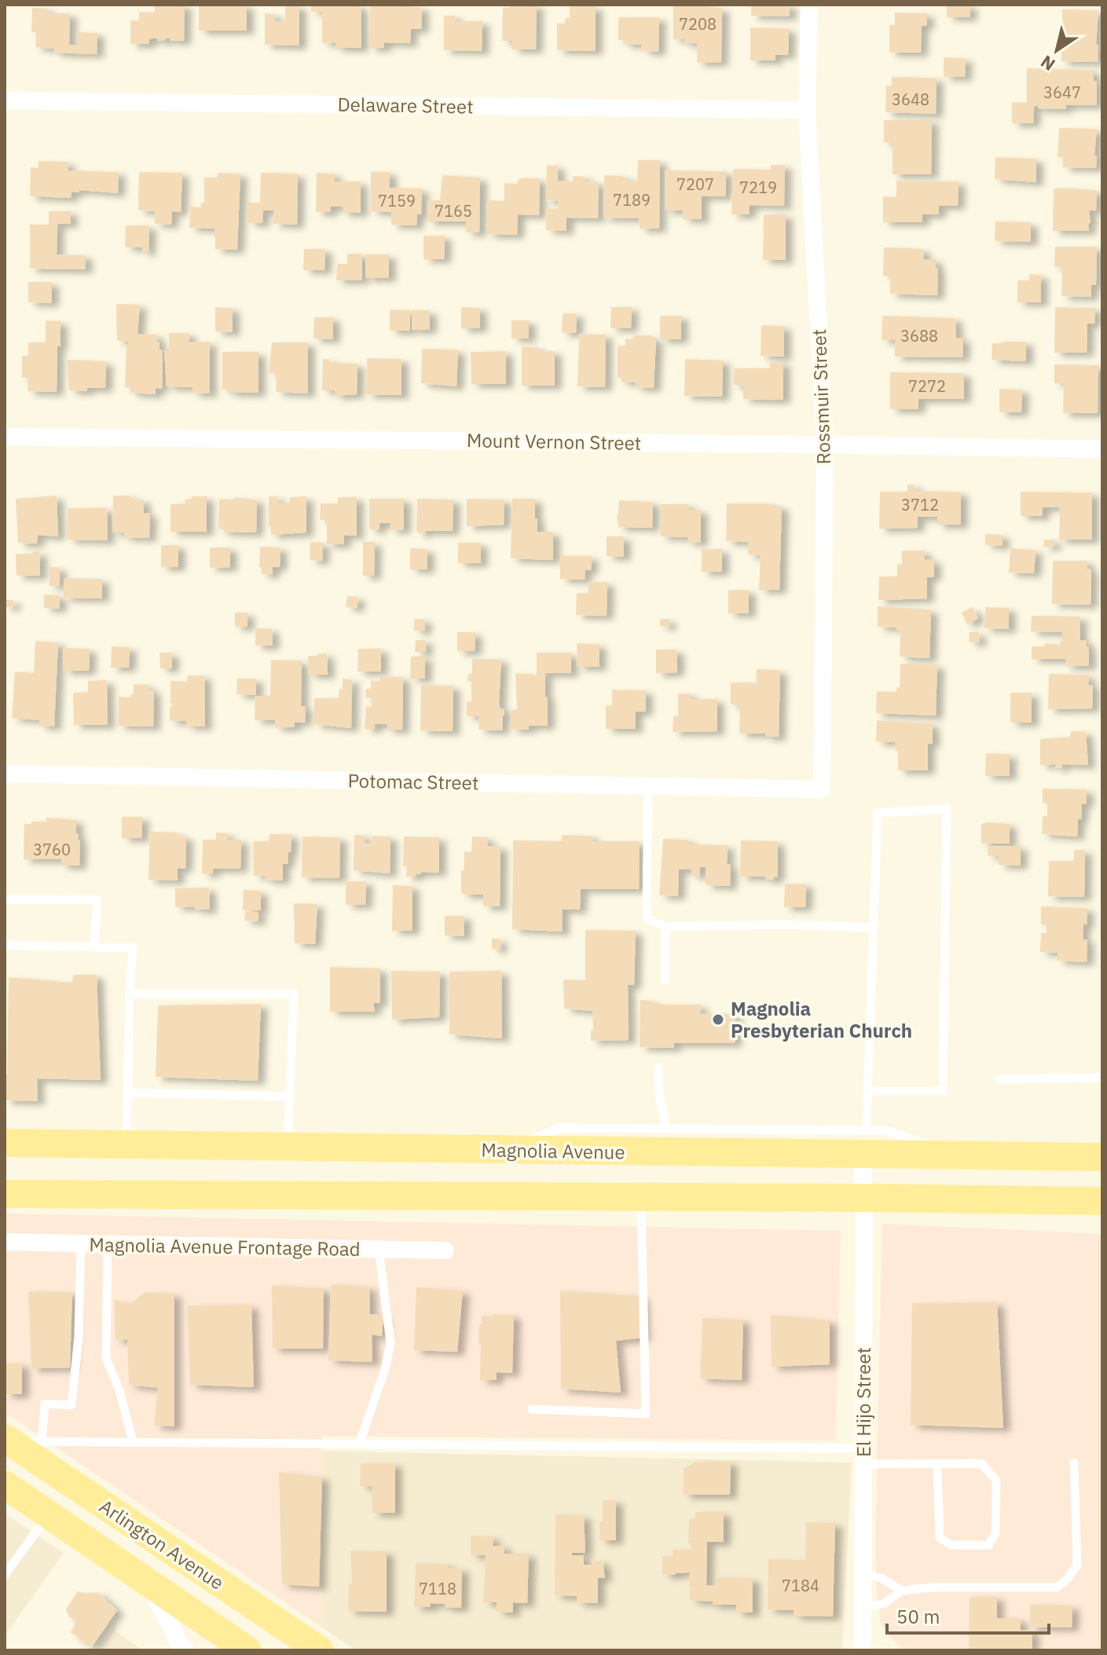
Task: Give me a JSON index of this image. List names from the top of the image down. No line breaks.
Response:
{"streets":{"main road":["Magnolia Avenue","Arlington Avenue"],"street":["Delaware Street","Rossmuir Street","Mount Vernon Street","Potomac Street","Magnolia Avenue Frontage Road","El Hijo Street"]},"crossings":[["Delaware Street","Rossmuir Street"],["Rossmuir Street","Mount Vernon Street"],["Rossmuir Street","Potomac Street"],["Magnolia Avenue","El Hijo Street"]],"places":["Magnolia Presbyterian Church"],"house_numbers":["7208","3647","3648","7207","7219","7189","7159","7165","3688","7272","3712","3760","7184","7118"],"scale_bar":"50 m","north":"bottom left"}
